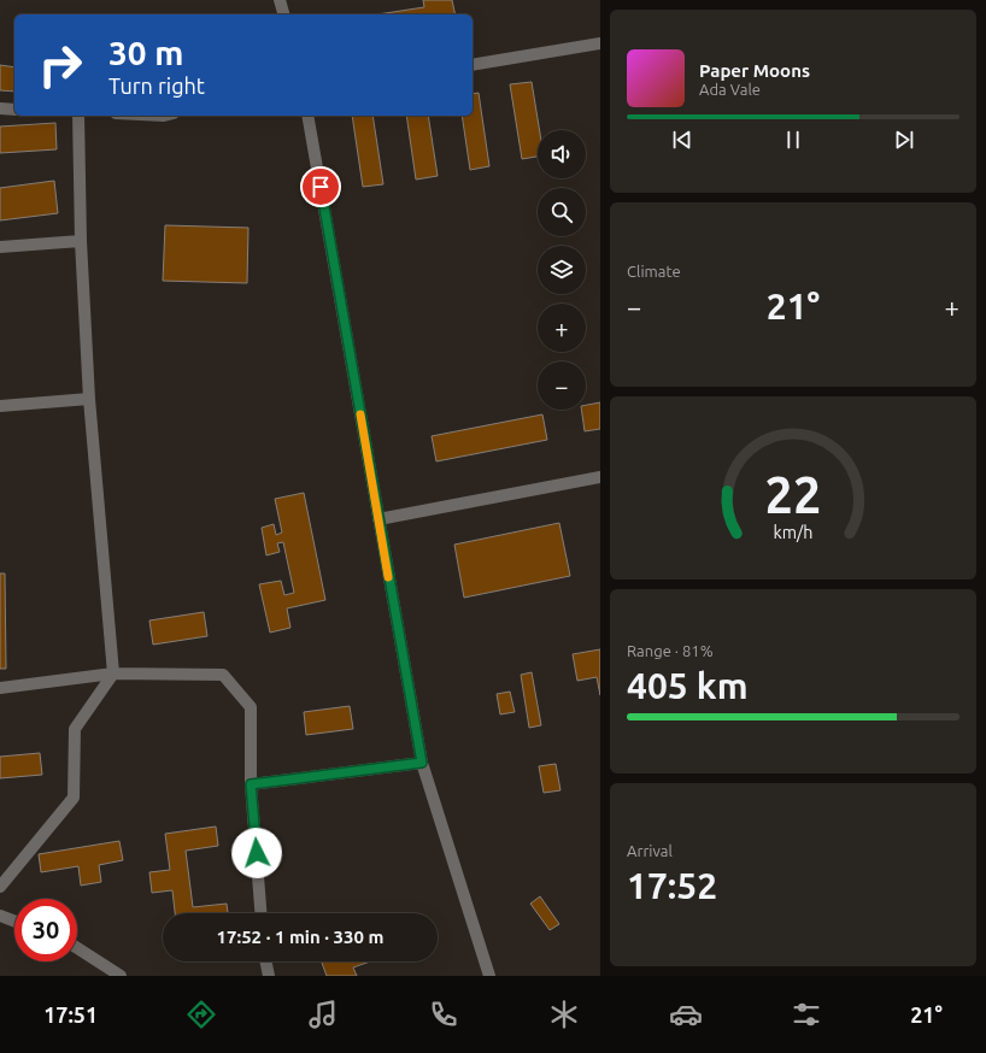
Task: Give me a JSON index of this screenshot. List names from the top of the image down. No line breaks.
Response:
{"page":{"turn":["30 m","Turn right"],"song":["Paper Moons","Ada Vale"],"map_buttons":["+","−"],"tile":["Climate",["Range · 81%","405 km"],["Arrival","17:52"]],"heat":["−","21°","+"],"limit":"30","trip":"17:52 · 1 min · 330 m","tabs":["17:51","21°"],"gauge":["22","km/h"]}}
